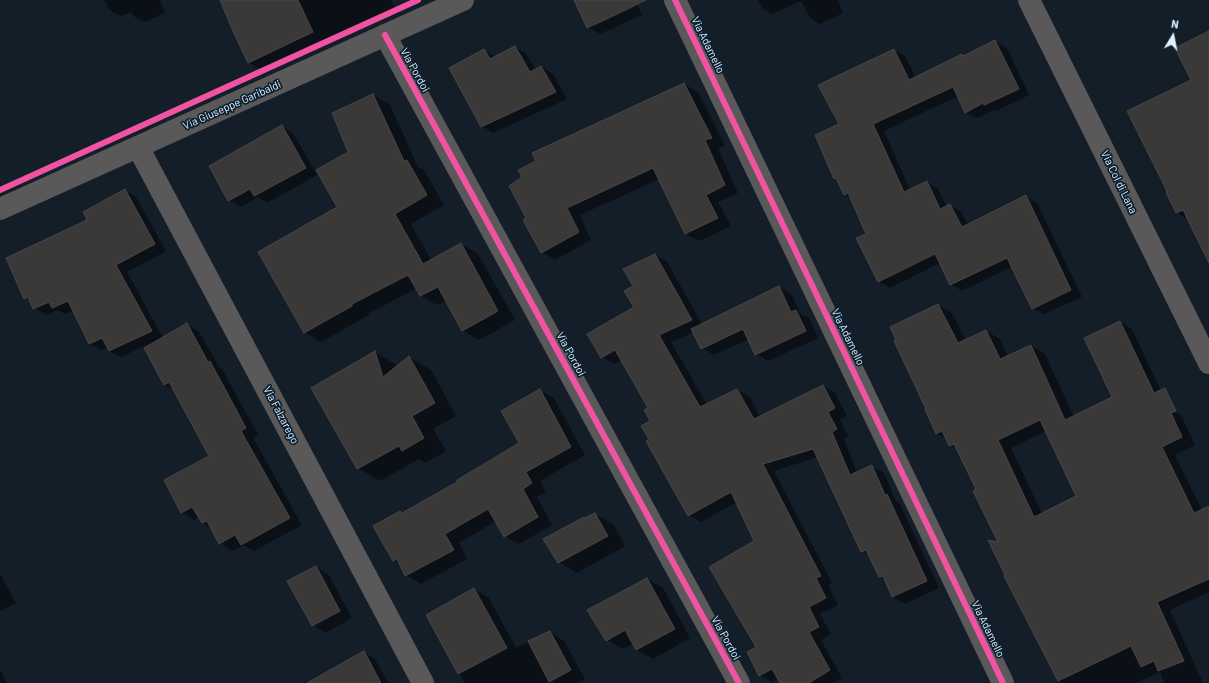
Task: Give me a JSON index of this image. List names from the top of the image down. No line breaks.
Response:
{"streets":{"street":["Via Adamello","Via Pordoi","Via Giuseppe Garibaldi","Via Col di Lana","Via Falzarego"]},"crossings":[["Via Pordoi","Via Giuseppe Garibaldi"],["Via Giuseppe Garibaldi","Via Falzarego"]],"north":"top"}
